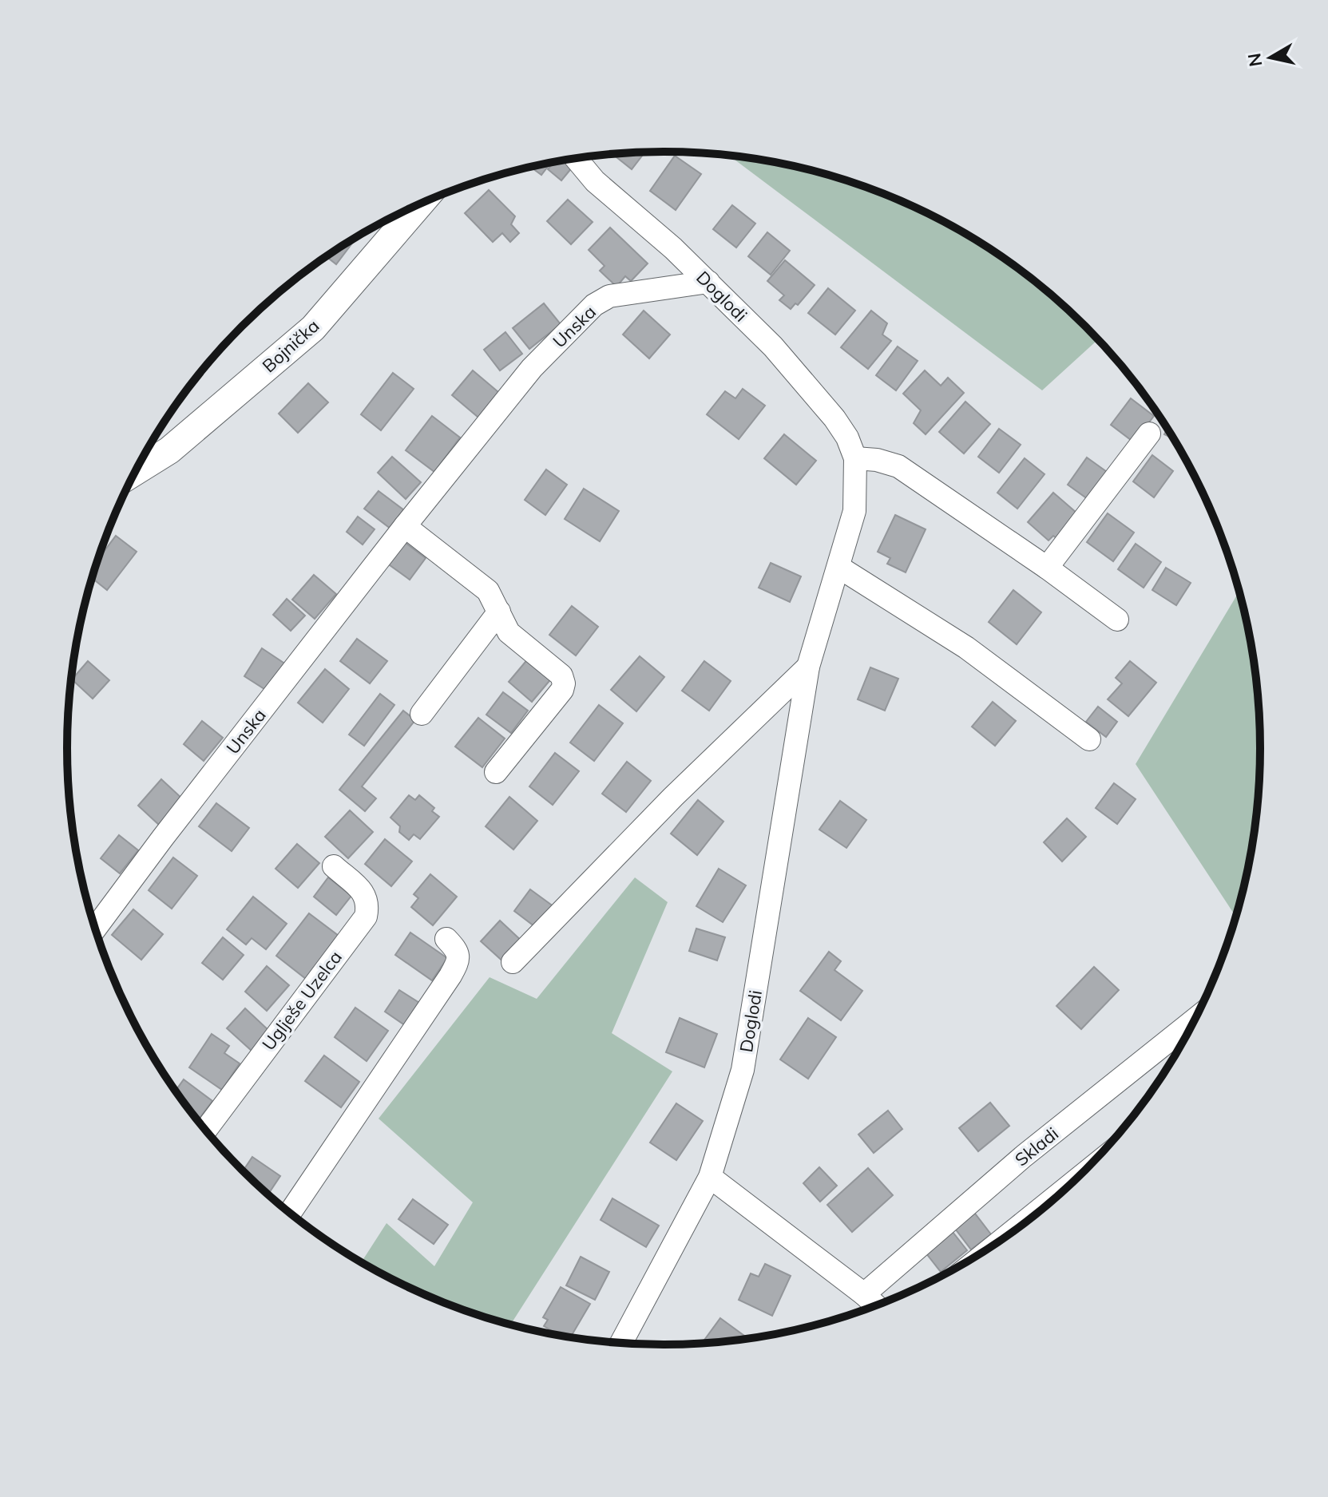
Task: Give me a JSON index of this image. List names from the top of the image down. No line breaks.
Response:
{"streets":{"main road":["Bojnička"],"street":["Doglodi","Unska","Uglješe Uzelca","Skladi"]},"crossings":[["Doglodi","Unska"]],"north":"left"}
